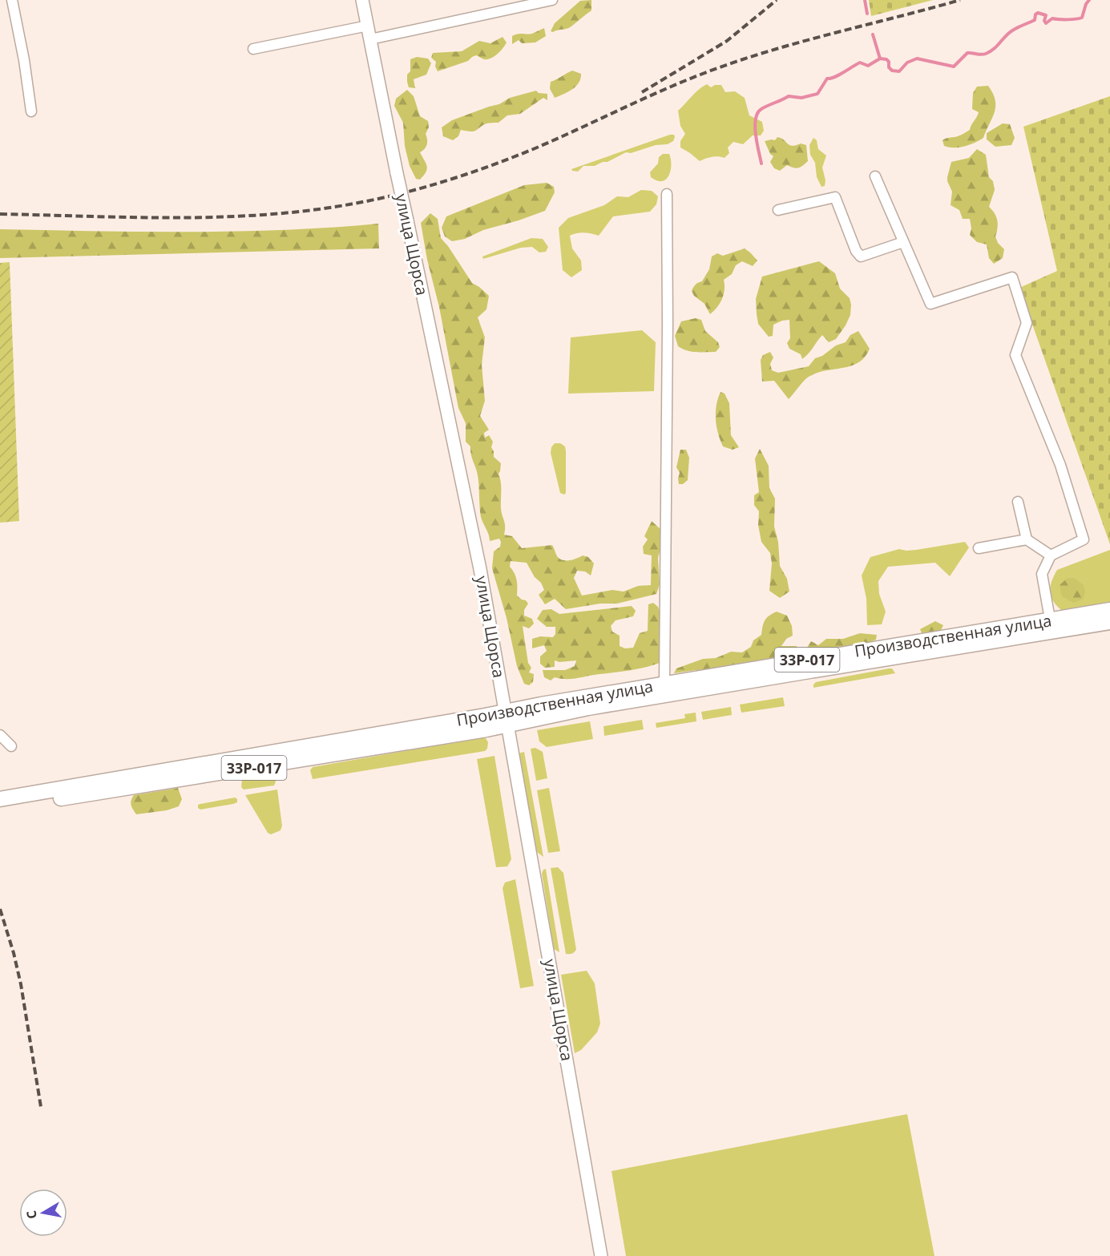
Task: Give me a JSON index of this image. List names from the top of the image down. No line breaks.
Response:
{"streets":{"highway":["Производственная улица","33Р-017"],"main road":["улица Щорса"]},"crossings":[["улица Щорса","Производственная улица"]],"north":"left"}
